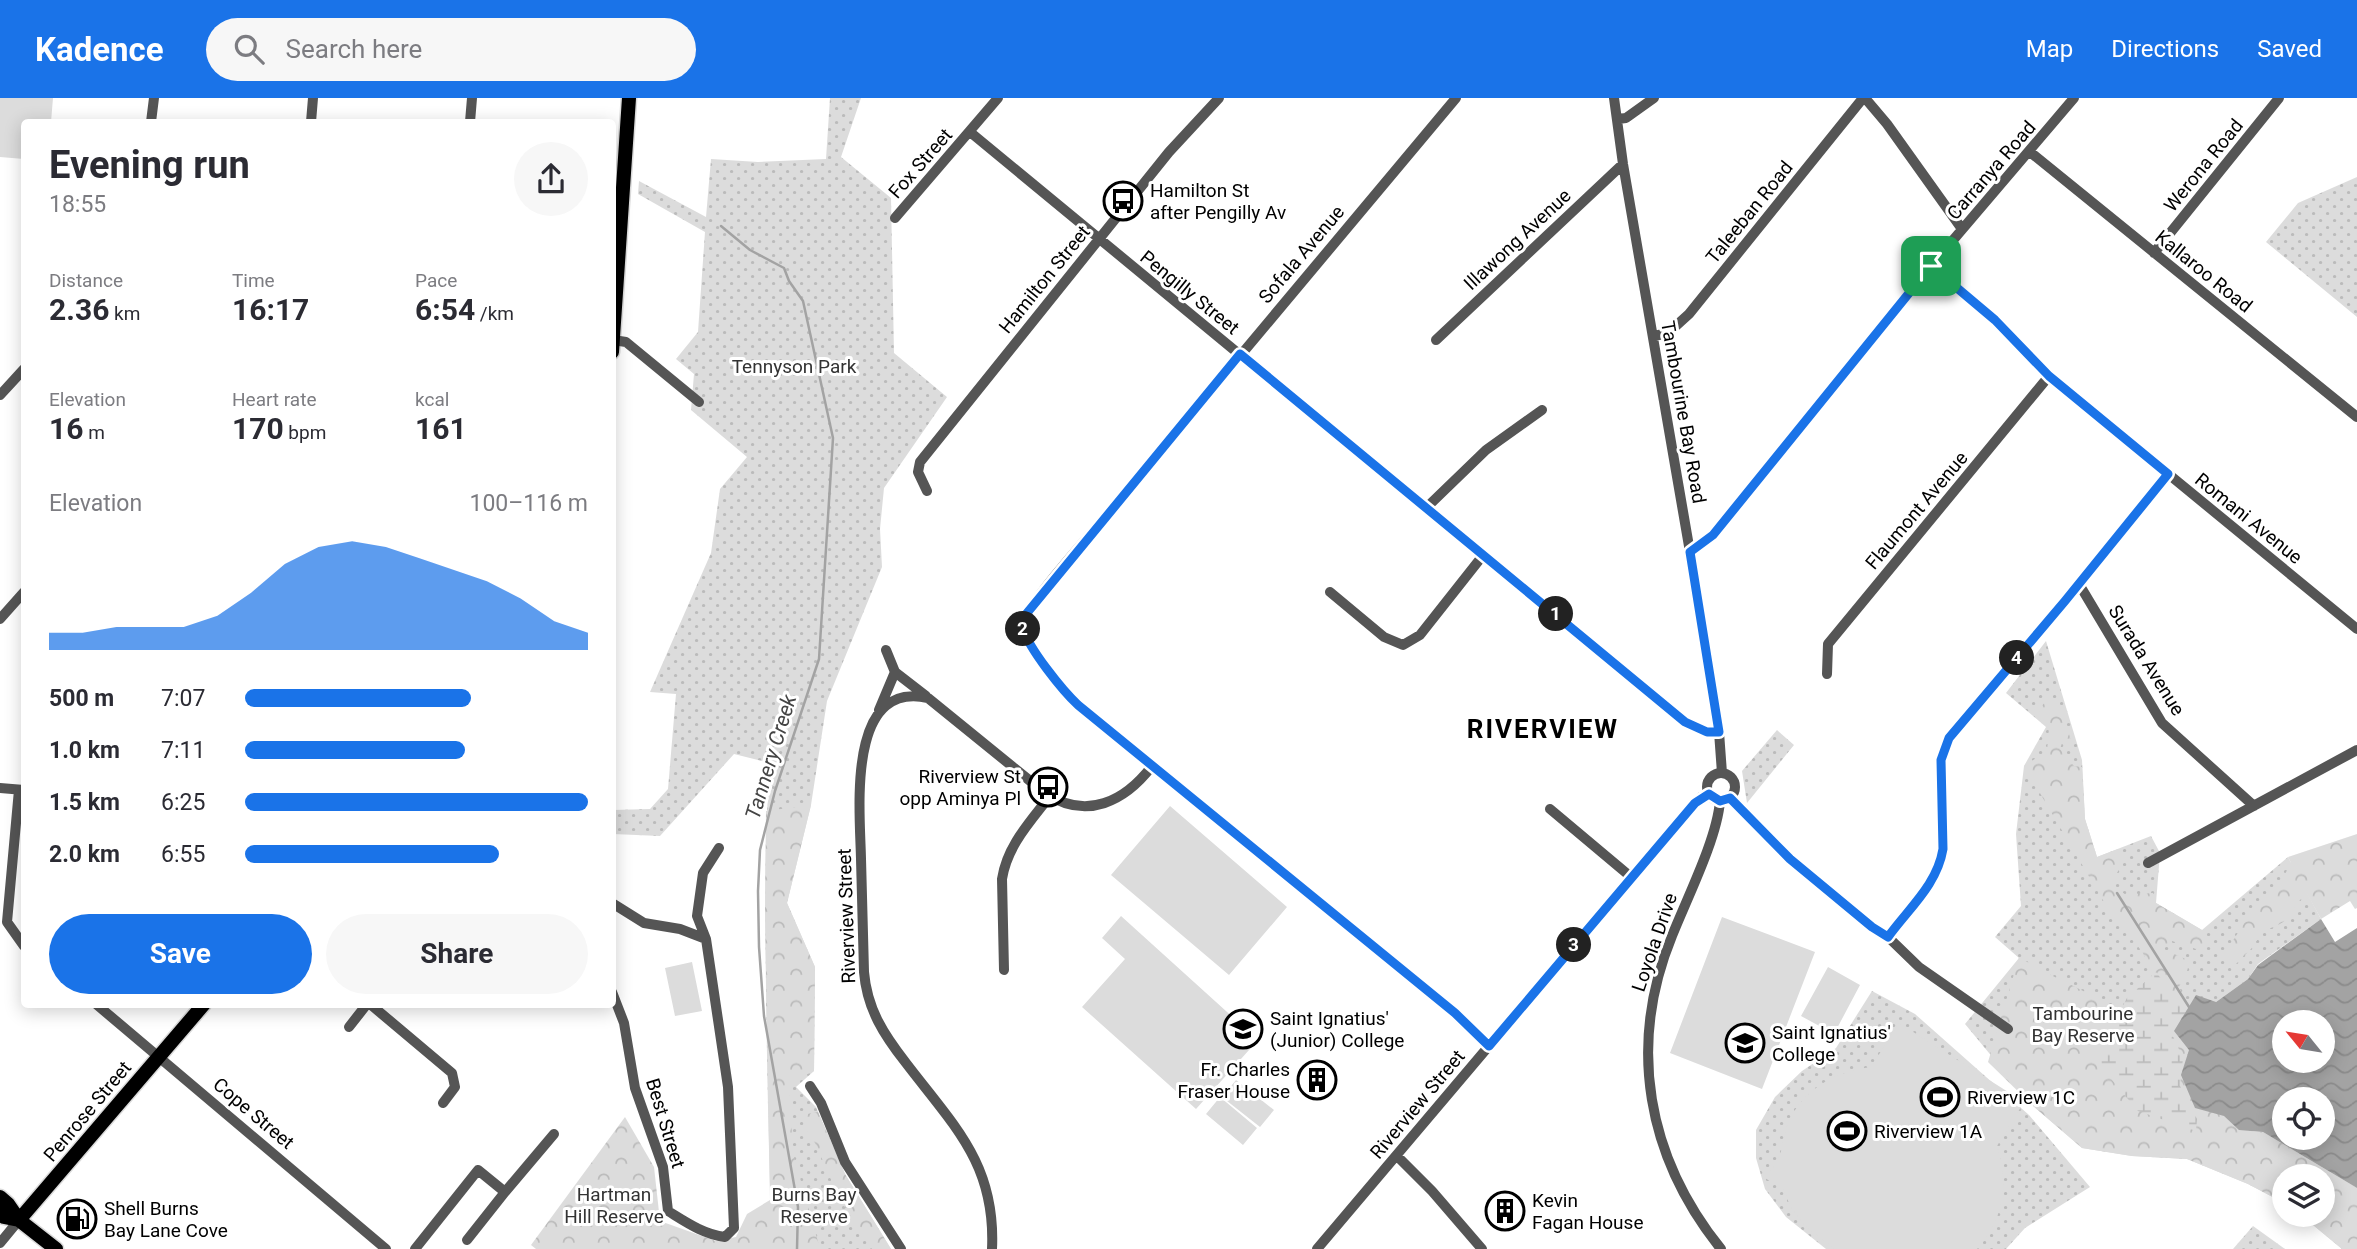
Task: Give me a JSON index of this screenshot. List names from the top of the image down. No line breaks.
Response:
{"streets":{"main road":["Penrose Street"],"street":["Fox Street","Werona Road","Carranya Road","Taleeban Road","Illawong Avenue","Sofala Avenue","Kallaroo Road","Hamilton Street","Pengilly Street","Tambourine Bay Road","Flaumont Avenue","Romani Avenue","Surada Avenue","Riverview Street","Loyola Drive","Cope Street","Best Street"]},"crossings":[["Fox Street","Pengilly Street"],["Werona Road","Kallaroo Road"],["Carranya Road","Kallaroo Road"],["Carranya Road","Tambourine Bay Road"],["Carranya Road","Romani Avenue"],["Taleeban Road","Tambourine Bay Road"],["Illawong Avenue","Tambourine Bay Road"],["Sofala Avenue","Pengilly Street"],["Hamilton Street","Pengilly Street"],["Pengilly Street","Tambourine Bay Road"],["Tambourine Bay Road","Riverview Street"],["Tambourine Bay Road","Loyola Drive"],["Flaumont Avenue","Romani Avenue"],["Riverview Street","Loyola Drive"],["Penrose Street","Cope Street"]],"districts":["RIVERVIEW"],"water":["Tannery Creek"],"parks":["Tennyson Park","Tambourine Bay Reserve","Hartman Hill Reserve","Burns Bay Reserve"],"places":{"bus stop":["Hamilton St after Pengilly Av","Riverview St opp Aminya Pl"],"school or university":["Saint Ignatius' (Junior) College","Saint Ignatius' College"],"building":["Fr. Charles Fraser House","Kevin Fagan House"],"sports":["Riverview 1C","Riverview 1A"],"fuel station":["Shell Burns Bay Lane Cove"]},"north":"top left","page":{"header":"Kadence","search":"Search here","nav":["Map","Directions","Saved"],"heading":["Evening run","18:55"],"stats":[["Distance","2.36 km"],["Time","16:17"],["Pace","6:54 /km"],["Elevation","16 m"],["Heart rate","170 bpm"],["kcal","161"]],"chart":["Elevation","100–116 m"],"pins":["1","2","4","3"],"list":[{"name":"500 m","note":"7:07"},{"name":"1.0 km","note":"7:11"},{"name":"1.5 km","note":"6:25"},{"name":"2.0 km","note":"6:55"}],"buttons":["Save","Share"]}}
